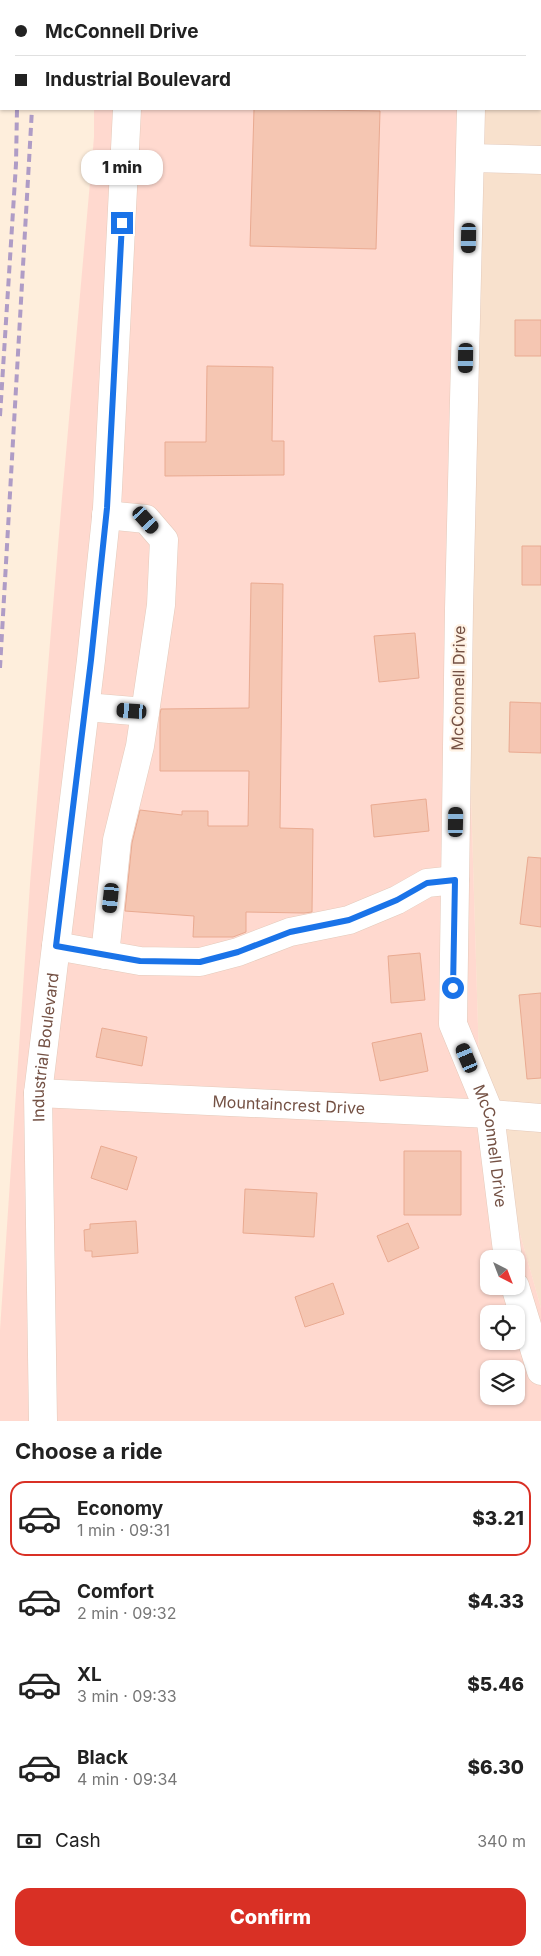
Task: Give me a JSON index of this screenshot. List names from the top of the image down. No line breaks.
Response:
{"streets":{"street":["McConnell Drive","Industrial Boulevard","Mountaincrest Drive"]},"crossings":[["McConnell Drive","Mountaincrest Drive"],["Industrial Boulevard","Mountaincrest Drive"]],"north":"bottom right","page":{"banner":["McConnell Drive","Industrial Boulevard"],"bubble":"1 min","heading":"Choose a ride","list":[{"name":"Economy","note":"1 min · 09:31","value":"$3.21"},{"name":"Comfort","note":"2 min · 09:32","value":"$4.33"},{"name":"XL","note":"3 min · 09:33","value":"$5.46"},{"name":"Black","note":"4 min · 09:34","value":"$6.30"}],"pay":["Cash","340 m"],"buttons":"Confirm"}}
